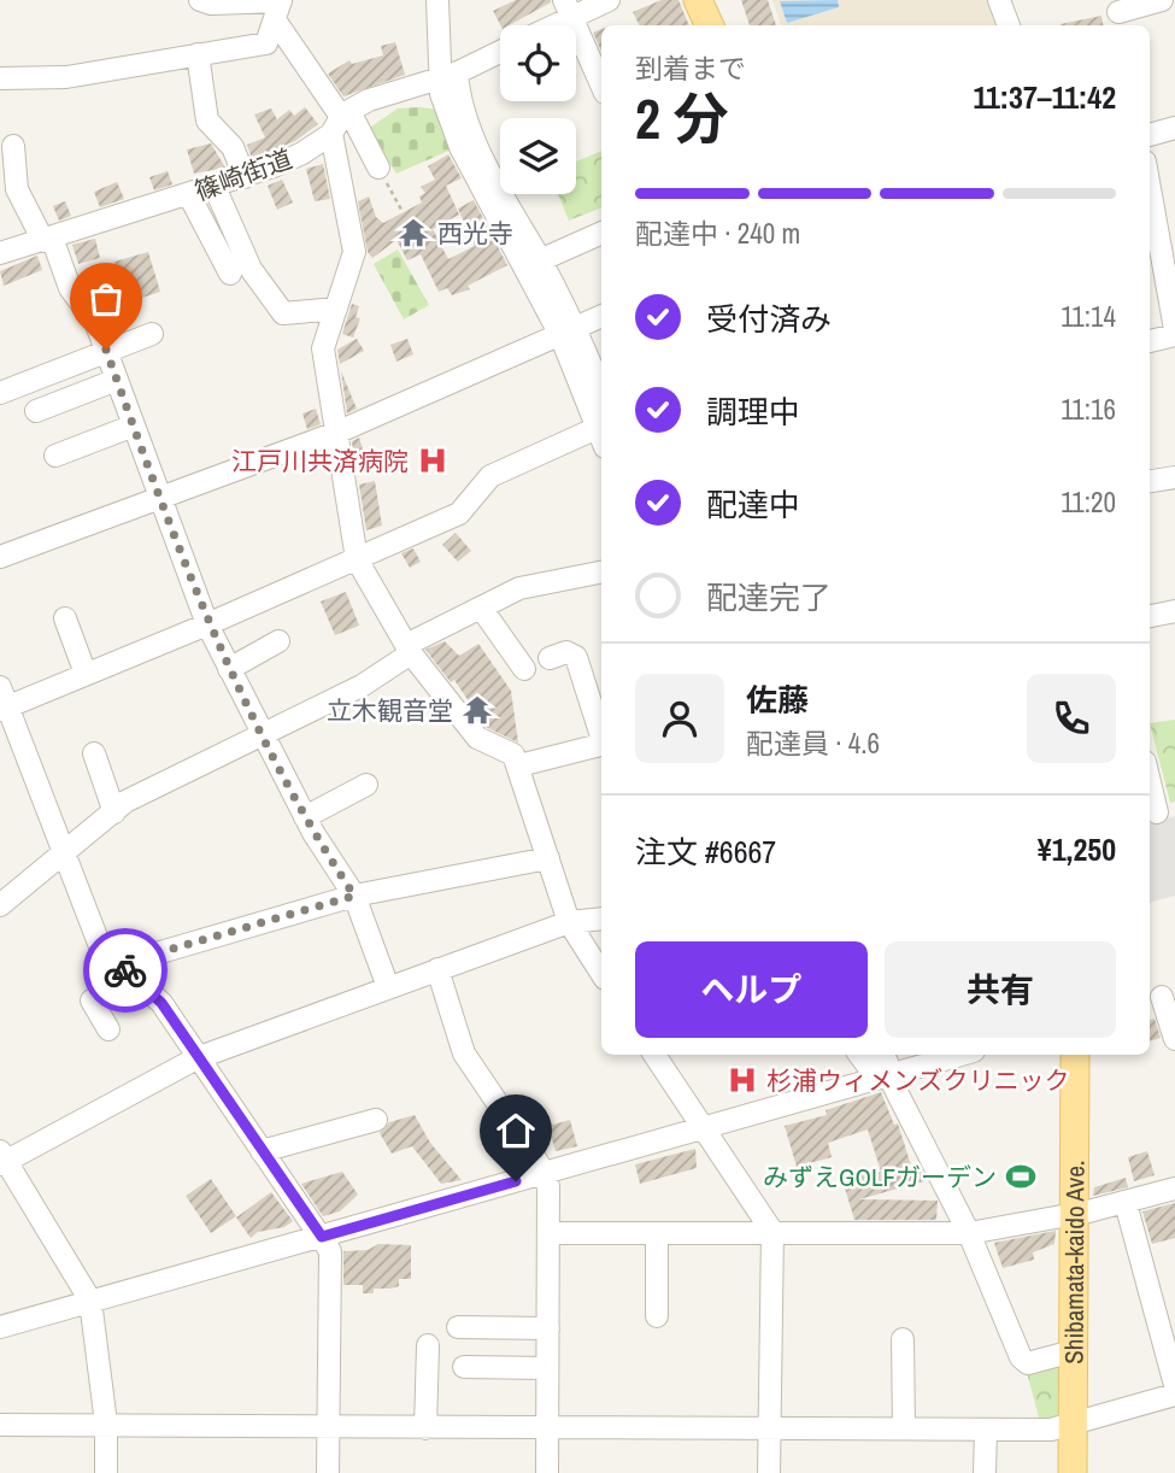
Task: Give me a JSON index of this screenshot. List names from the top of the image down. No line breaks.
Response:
{"streets":{"main road":["Shibamata-kaido Ave."],"street":["篠崎街道"]},"places":{"temple":["西光寺","立木観音堂"],"hospital":["江戸川共済病院","杉浦ウィメンズクリニック"],"sports":["みずえGOLFガーデン"]},"page":{"heading":["2 分","到着まで","11:37–11:42"],"panel":["佐藤","配達員 · 4.6","注文 #6667","¥1,250"],"bar":"配達中 · 240 m","list":[["受付済み","11:14"],["調理中","11:16"],["配達中","11:20"],"配達完了"],"buttons":["ヘルプ","共有"]}}
